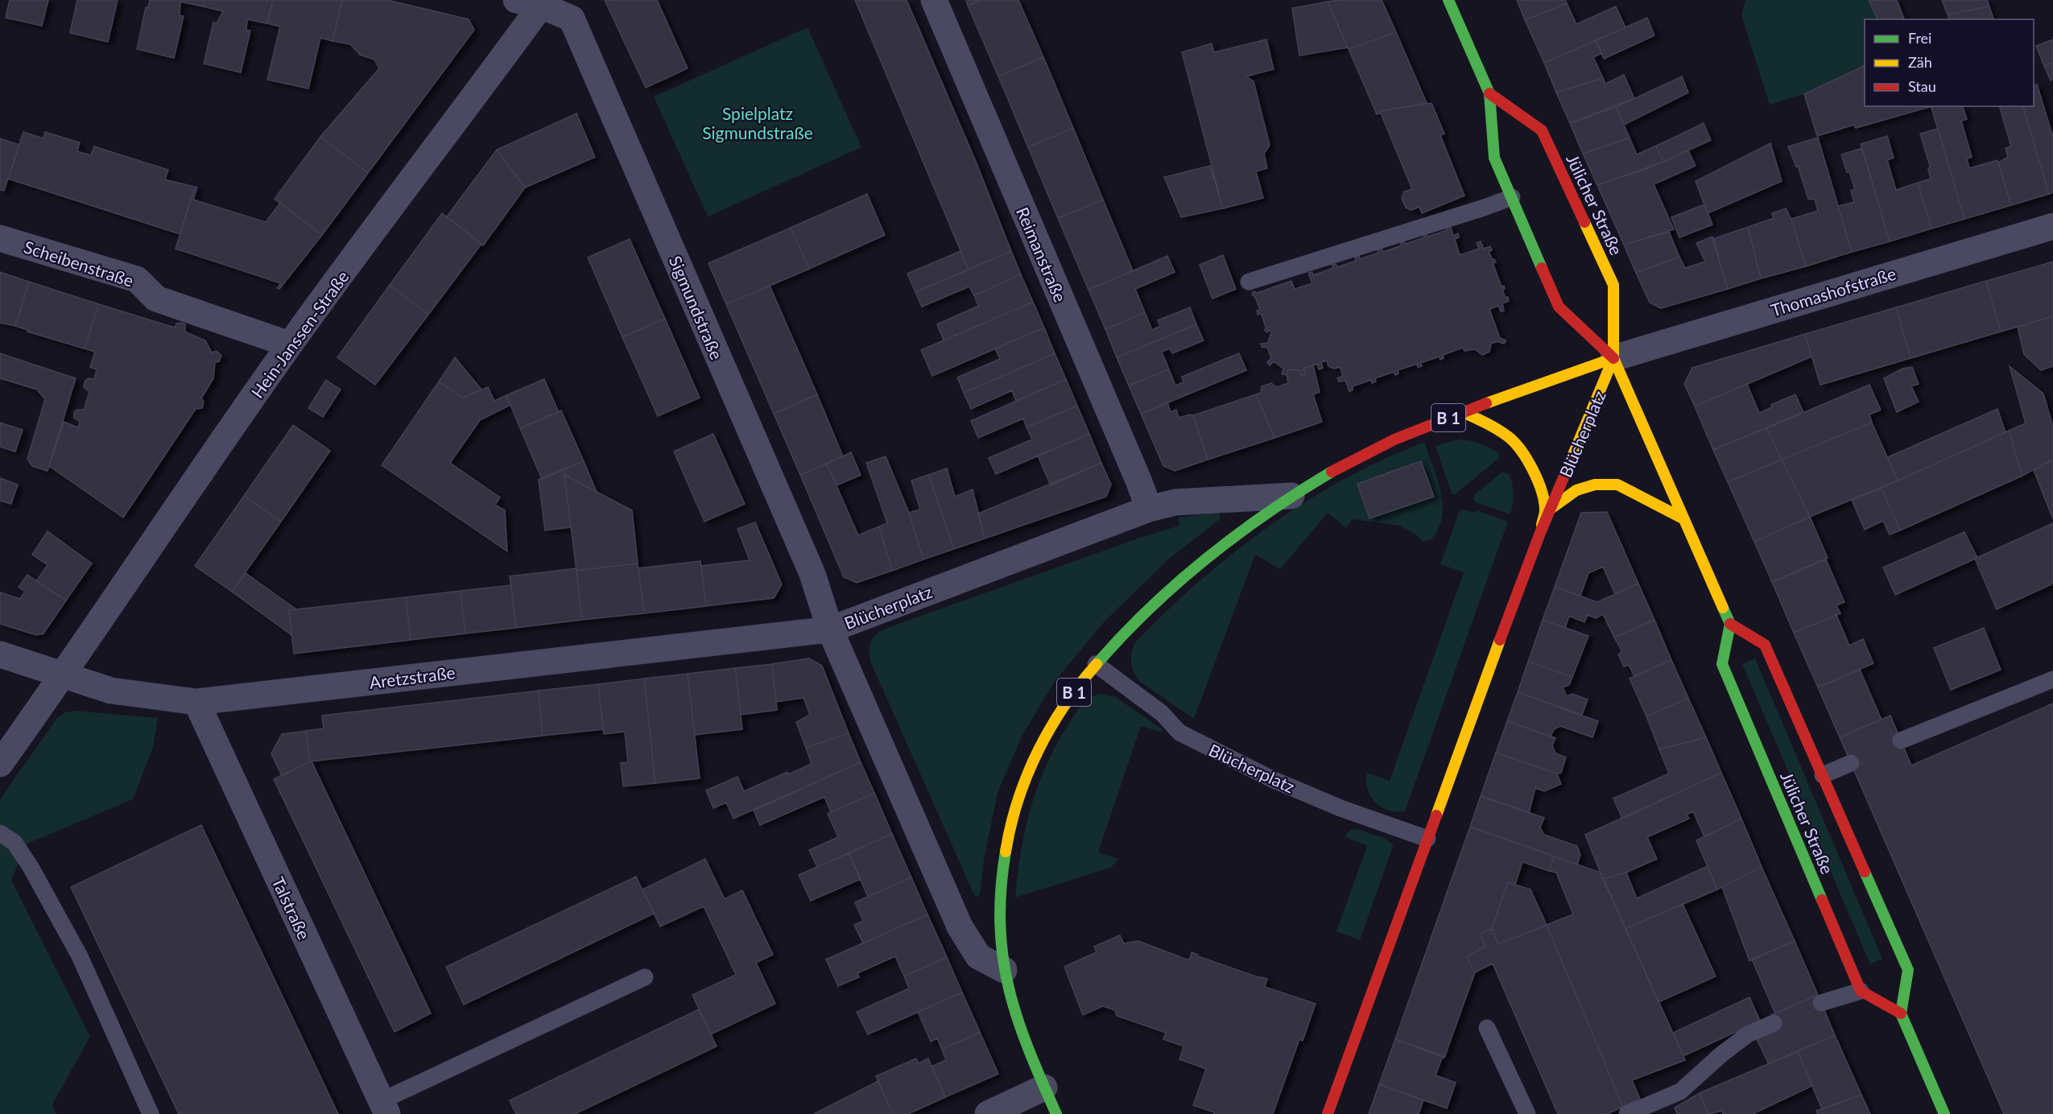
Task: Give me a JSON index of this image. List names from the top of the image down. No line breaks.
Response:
{"streets":{"main road":["Jülicher Straße","B 1","Blücherplatz"],"street":["Reimanstraße","Scheibenstraße","Thomashofstraße","Sigmundstraße","Hein-Janssen-Straße","Aretzstraße","Talstraße"]},"crossings":[["Jülicher Straße","Thomashofstraße"],["Jülicher Straße","Blücherplatz"],["Reimanstraße","Blücherplatz"],["Scheibenstraße","Hein-Janssen-Straße"],["Thomashofstraße","Blücherplatz"],["Sigmundstraße","Hein-Janssen-Straße"],["Sigmundstraße","Blücherplatz"],["Sigmundstraße","Aretzstraße"],["Hein-Janssen-Straße","Aretzstraße"],["Blücherplatz","Aretzstraße"],["Aretzstraße","Talstraße"]],"parks":["Spielplatz Sigmundstraße"],"legend":["Frei","Zäh","Stau"]}
